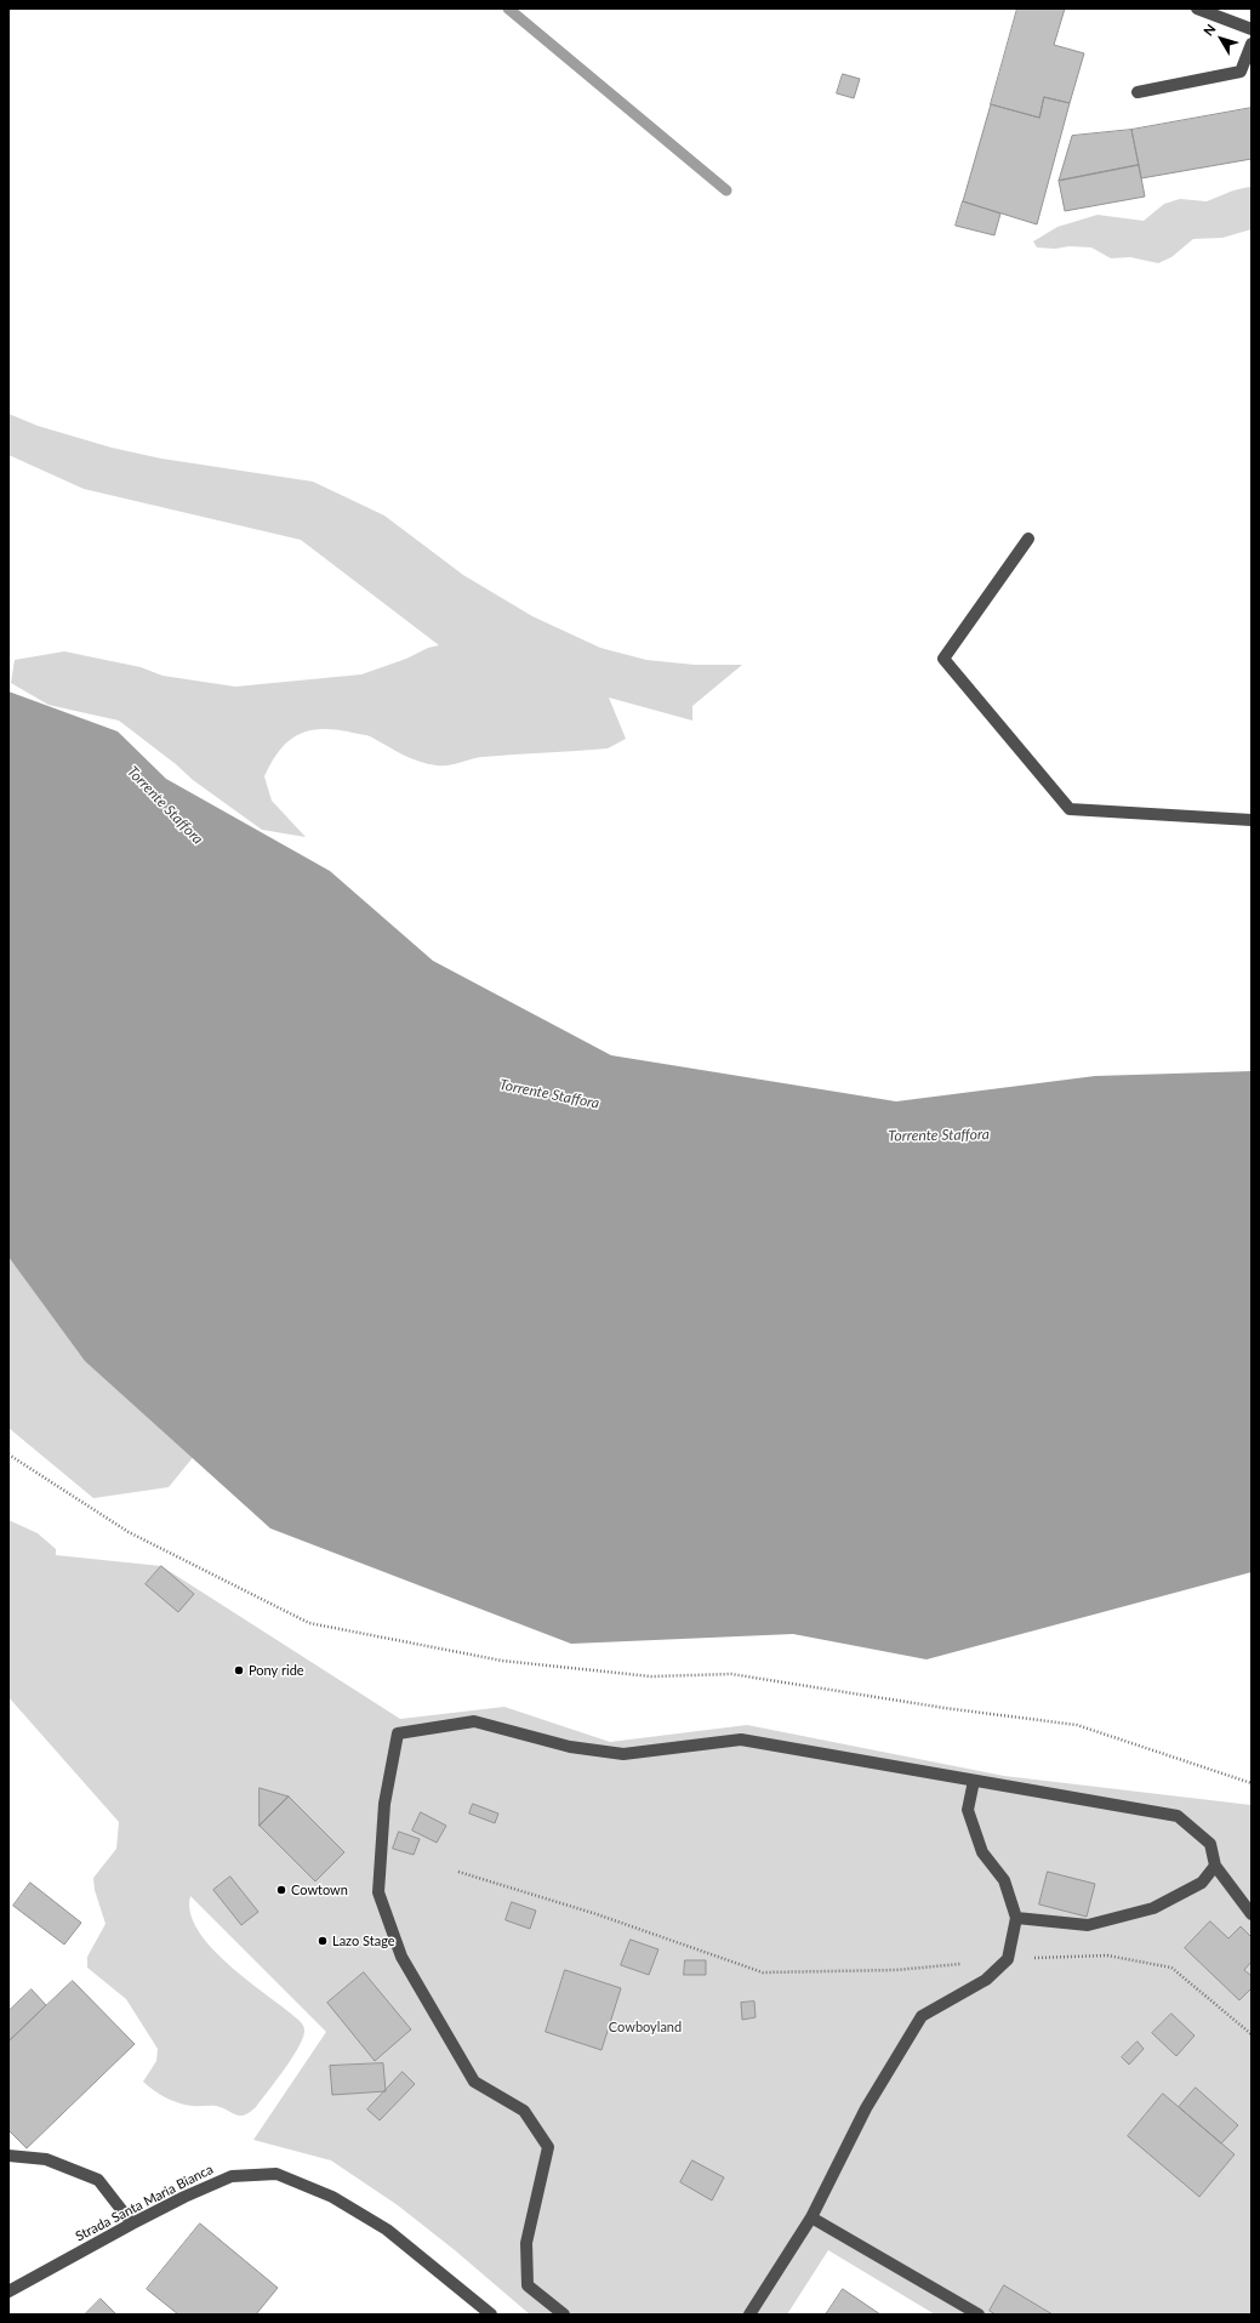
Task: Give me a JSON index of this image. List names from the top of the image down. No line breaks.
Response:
{"streets":{"street":["Strada Santa Maria Bianca"]},"water":["Torrente Staffora"],"parks":["Cowboyland"],"places":["Pony ride","Cowtown","Lazo Stage"],"north":"top left"}
